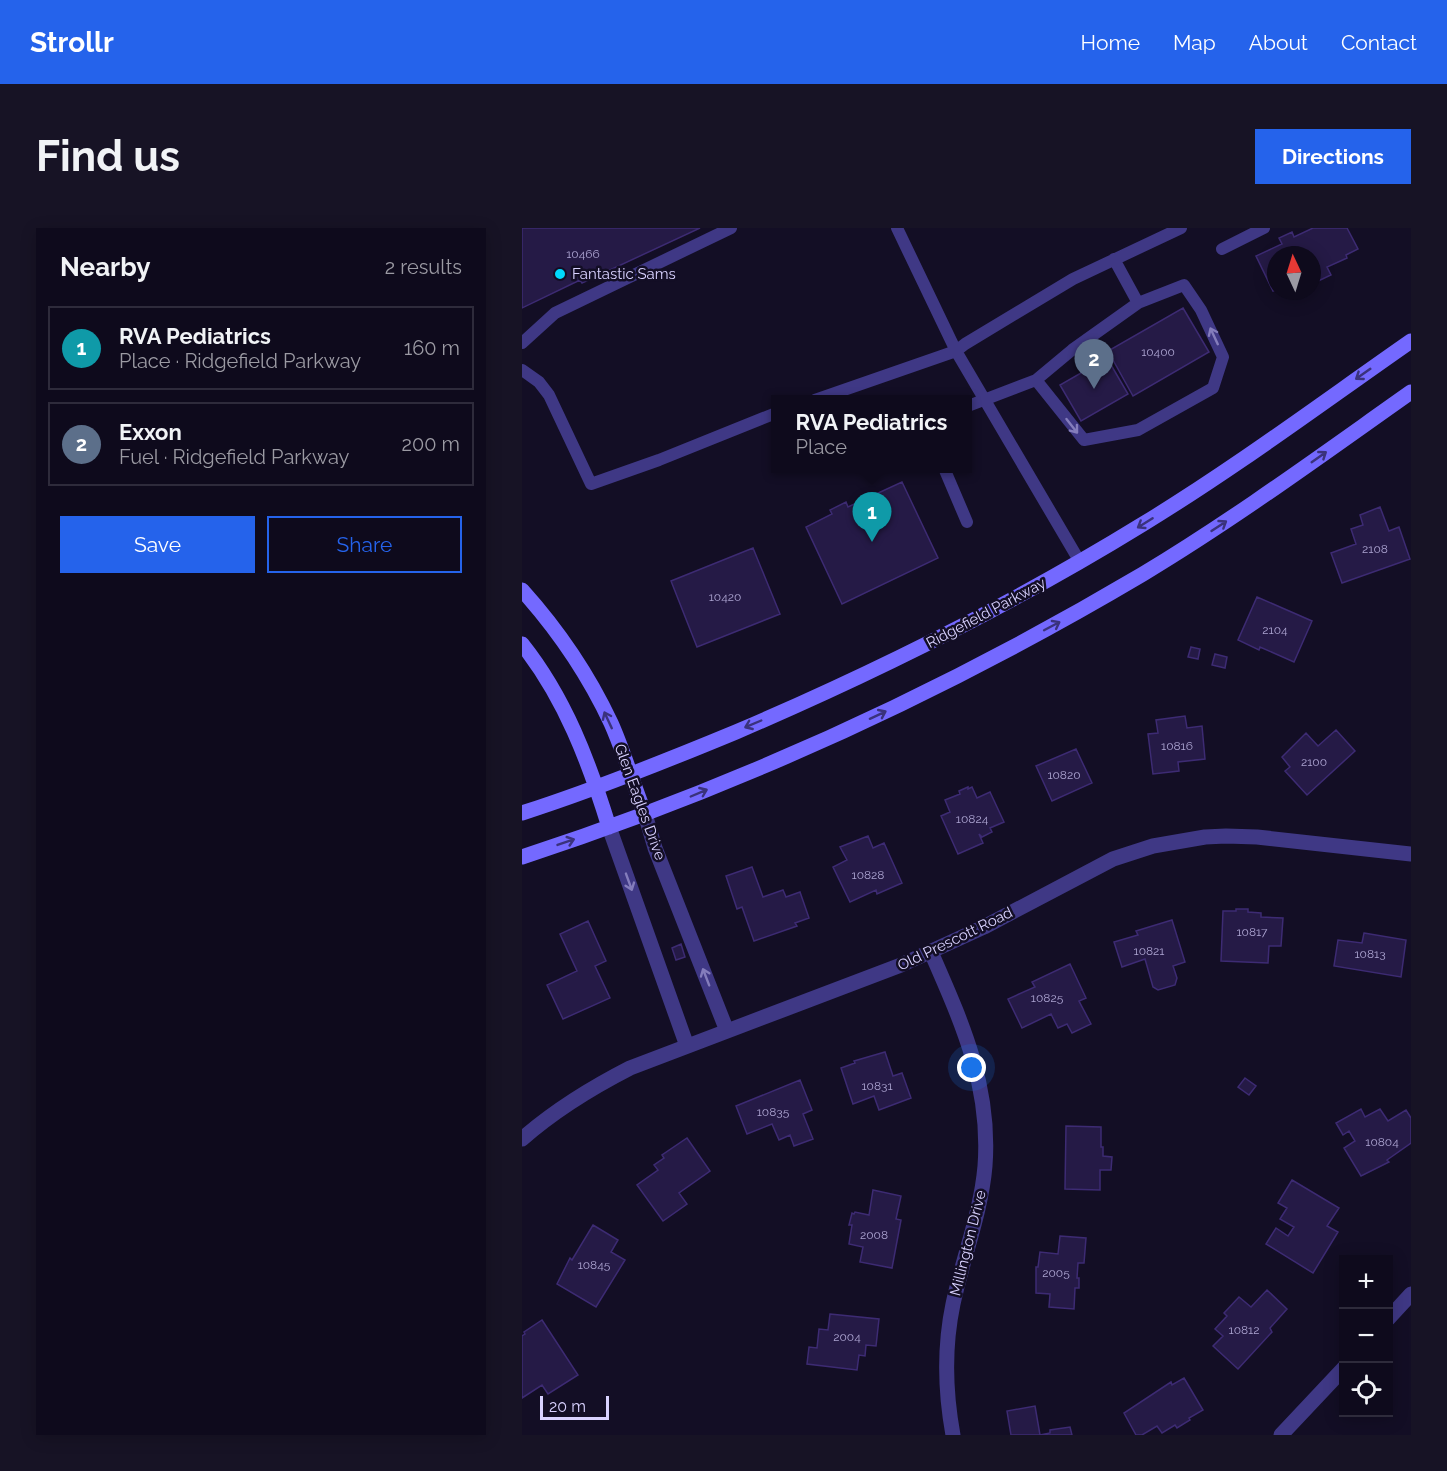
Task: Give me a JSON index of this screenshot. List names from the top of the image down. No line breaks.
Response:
{"streets":{"main road":["Ridgefield Parkway","Glen Eagles Drive"],"street":["Old Prescott Road","Millington Drive"]},"crossings":[["Ridgefield Parkway","Glen Eagles Drive"],["Glen Eagles Drive","Old Prescott Road"],["Old Prescott Road","Millington Drive"]],"places":["Fantastic Sams"],"house_numbers":["10466","10400","2108","10420","2104","10816","2100","10820","10824","10828","10817","10821","10813","10825","10831","10835","10804","2008","10845","2005","10812","2004"],"scale_bar":"20 m","north":"top","page":{"header":"Strollr","nav":["Home","Map","About","Contact"],"buttons":["Directions",["Save","Share"]],"title":"Find us","heading":["Nearby","2 results"],"list":[{"mark":"1","name":"RVA Pediatrics","note":"Place · Ridgefield Parkway","value":"160 m"},{"mark":"2","name":"Exxon","note":"Fuel · Ridgefield Parkway","value":"200 m"}],"pins":["2","1"],"popup":["RVA Pediatrics","Place"],"map_buttons":["+","−"],"scale":"20 m"}}
